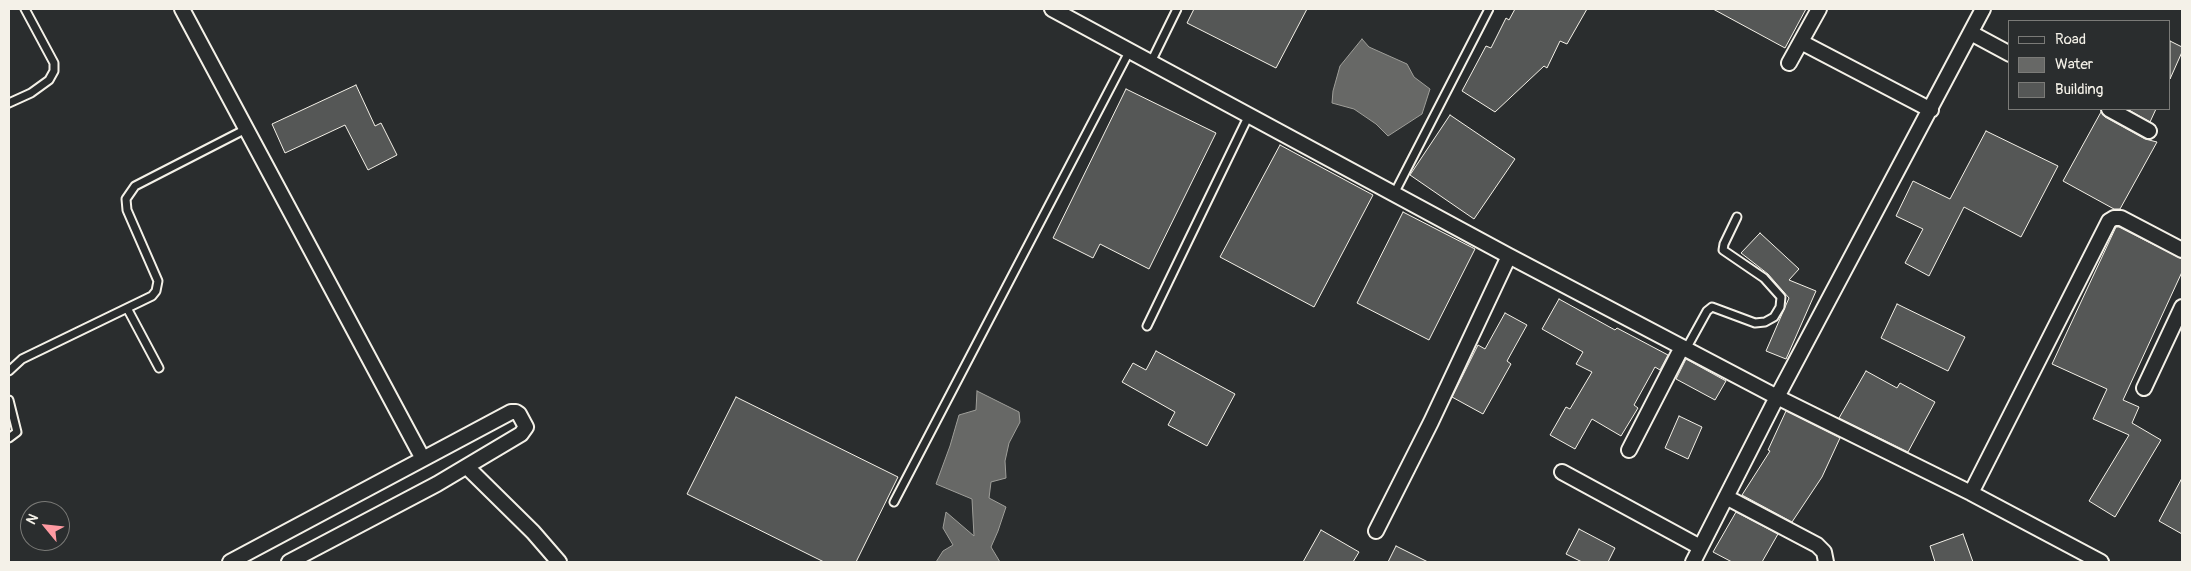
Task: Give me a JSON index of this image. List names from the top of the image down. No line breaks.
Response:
{"legend":["Road","Water","Building"],"north":"top left"}
